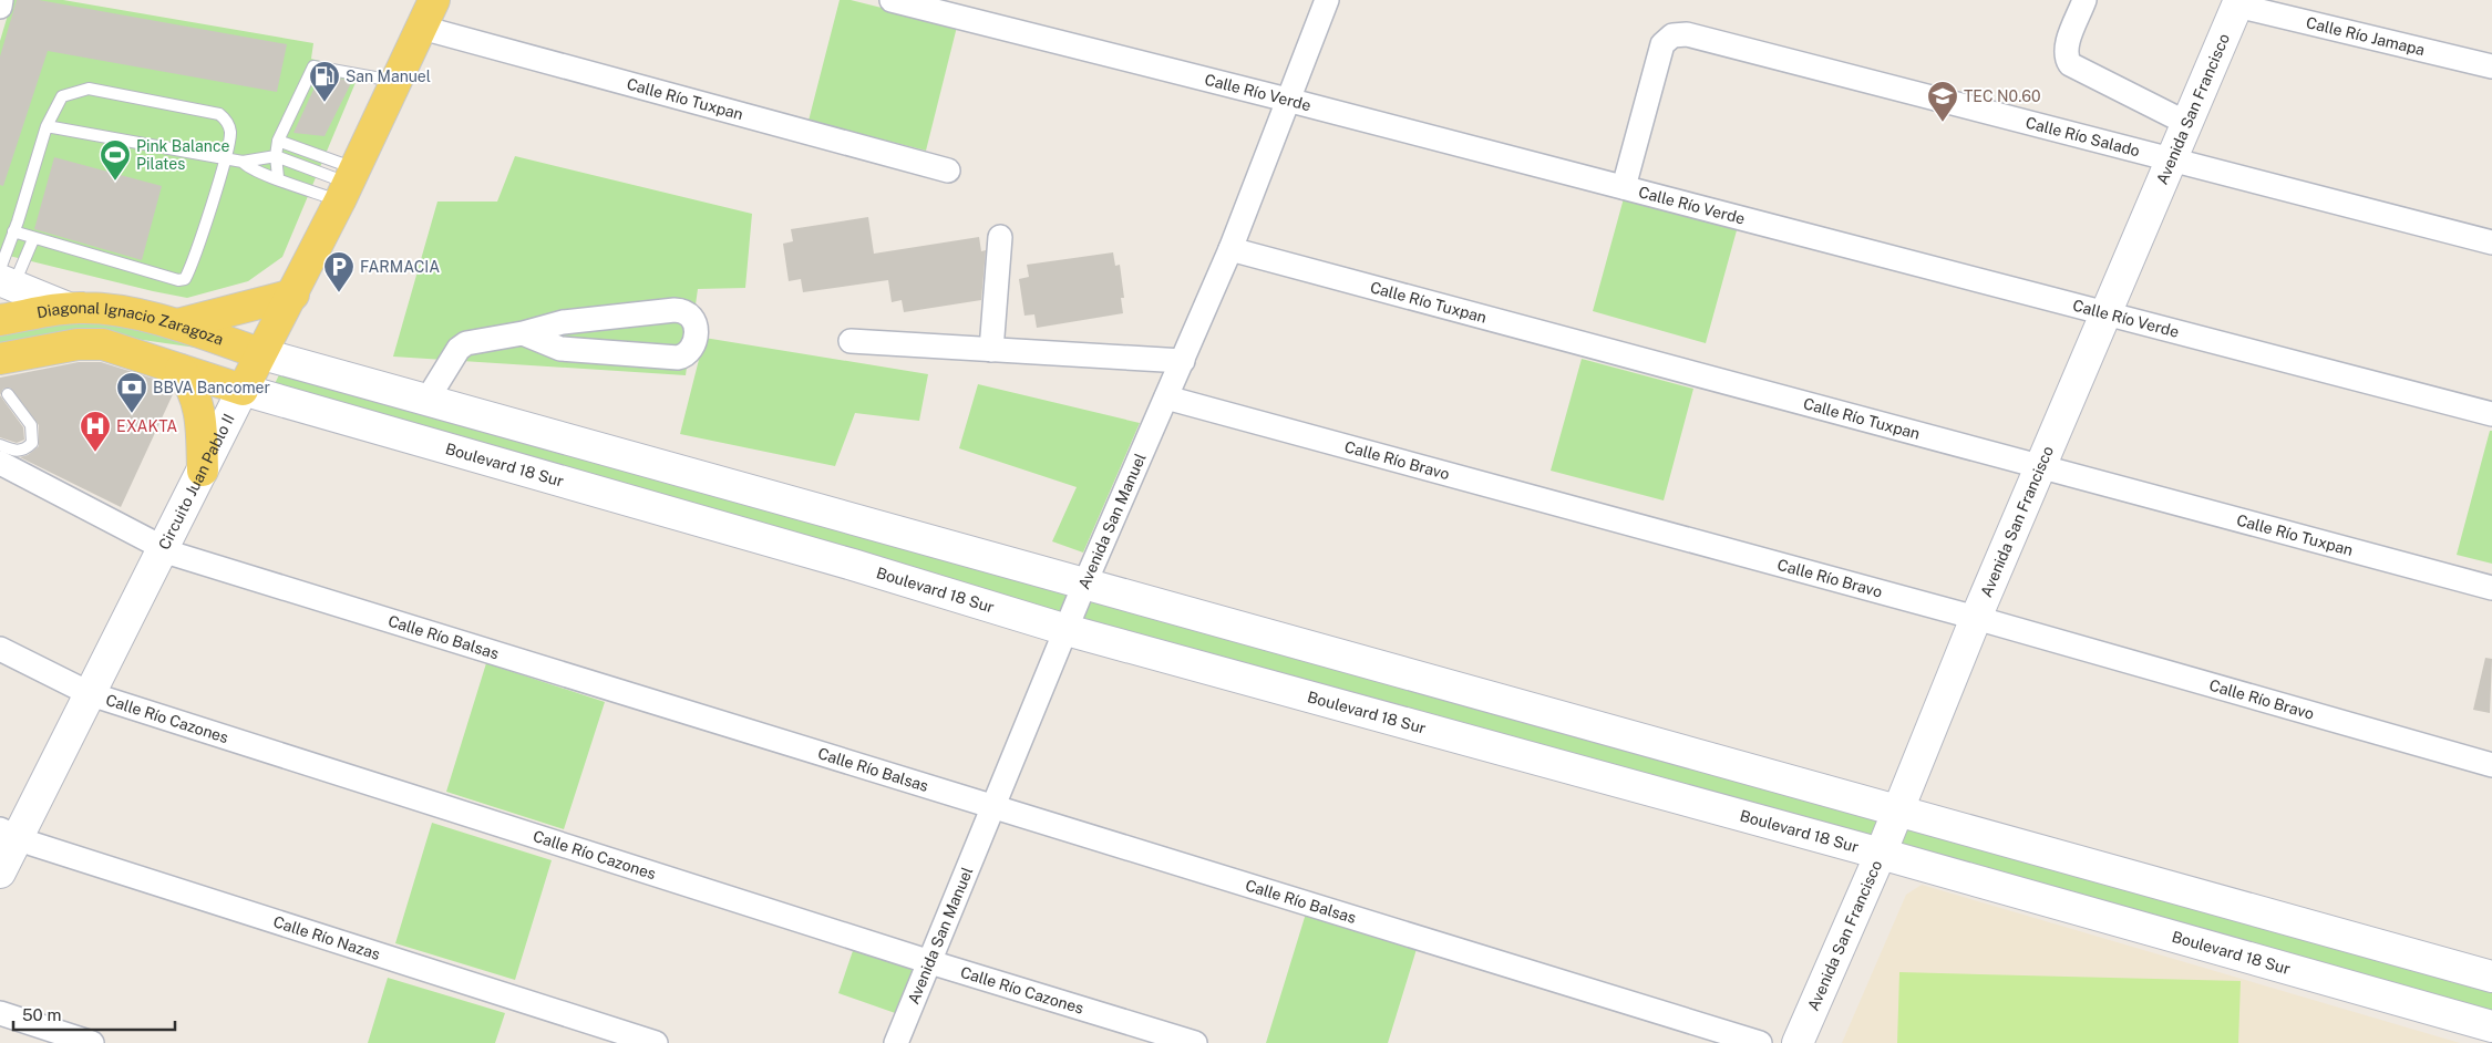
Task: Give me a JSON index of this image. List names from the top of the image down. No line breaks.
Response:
{"streets":{"main road":["Avenida San Francisco","Diagonal Ignacio Zaragoza","Boulevard 18 Sur","Circuito Juan Pablo II"],"street":["Calle Río Jamapa","Calle Río Verde","Calle Río Tuxpan","Calle Río Salado","Calle Río Bravo","Avenida San Manuel","Calle Río Balsas","Calle Río Cazones","Calle Río Nazas"]},"crossings":[["Calle Río Jamapa","Avenida San Francisco"],["Calle Río Verde","Avenida San Francisco"],["Calle Río Verde","Calle Río Salado"],["Calle Río Verde","Avenida San Manuel"],["Calle Río Tuxpan","Avenida San Francisco"],["Calle Río Tuxpan","Circuito Juan Pablo II"],["Calle Río Tuxpan","Avenida San Manuel"],["Avenida San Francisco","Calle Río Salado"],["Avenida San Francisco","Calle Río Bravo"],["Avenida San Francisco","Boulevard 18 Sur"],["Diagonal Ignacio Zaragoza","Boulevard 18 Sur"],["Diagonal Ignacio Zaragoza","Circuito Juan Pablo II"],["Calle Río Bravo","Avenida San Manuel"],["Boulevard 18 Sur","Circuito Juan Pablo II"],["Boulevard 18 Sur","Avenida San Manuel"],["Circuito Juan Pablo II","Calle Río Balsas"],["Circuito Juan Pablo II","Calle Río Cazones"],["Circuito Juan Pablo II","Calle Río Nazas"],["Avenida San Manuel","Calle Río Balsas"],["Avenida San Manuel","Calle Río Cazones"]],"places":{"fuel station":["San Manuel"],"school or university":["TEC N0.60"],"sports":["Pink Balance Pilates"],"parking":["FARMACIA"],"bank":["BBVA Bancomer"],"hospital":["EXAKTA"]},"scale_bar":"50 m"}
